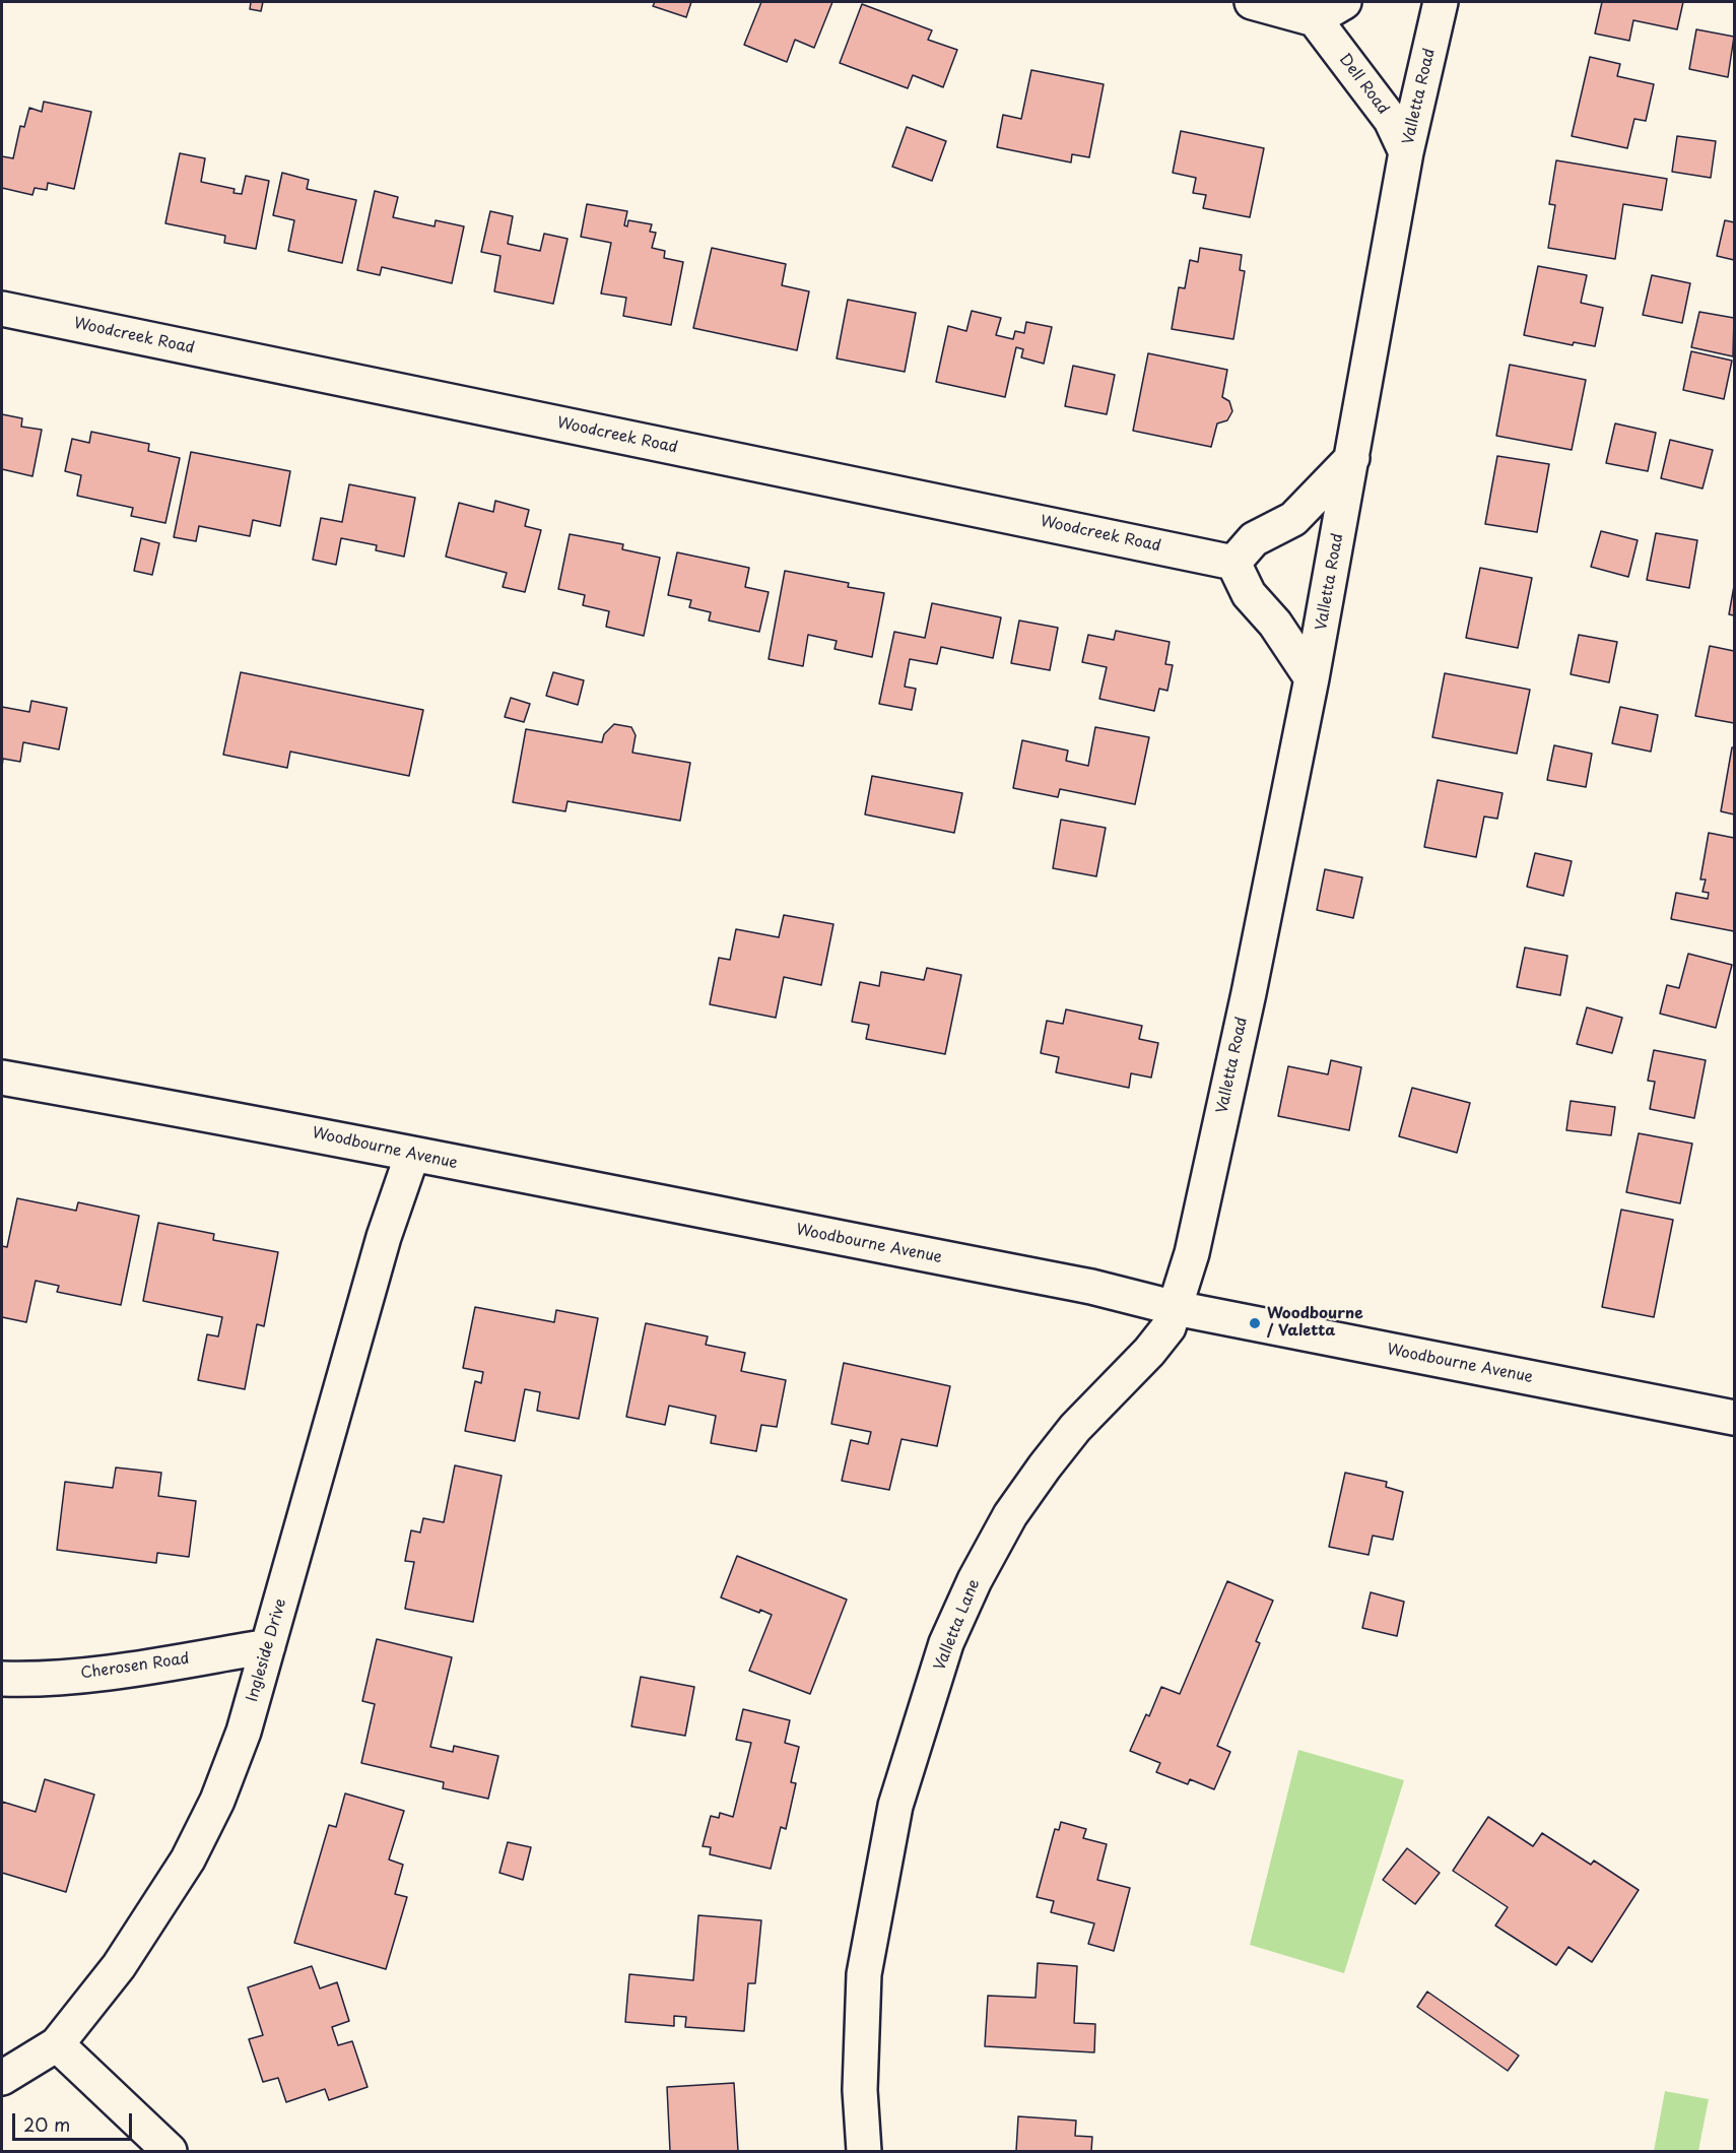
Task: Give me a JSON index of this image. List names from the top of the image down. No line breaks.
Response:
{"streets":{"street":["Dell Road","Valletta Road","Woodcreek Road","Woodbourne Avenue","Valletta Lane","Ingleside Drive","Cherosen Road"]},"crossings":[["Dell Road","Valletta Road"],["Valletta Road","Valletta Lane"],["Woodbourne Avenue","Valletta Lane"],["Woodbourne Avenue","Ingleside Drive"],["Ingleside Drive","Cherosen Road"]],"places":["Woodbourne / Valetta"],"scale_bar":"20 m"}
